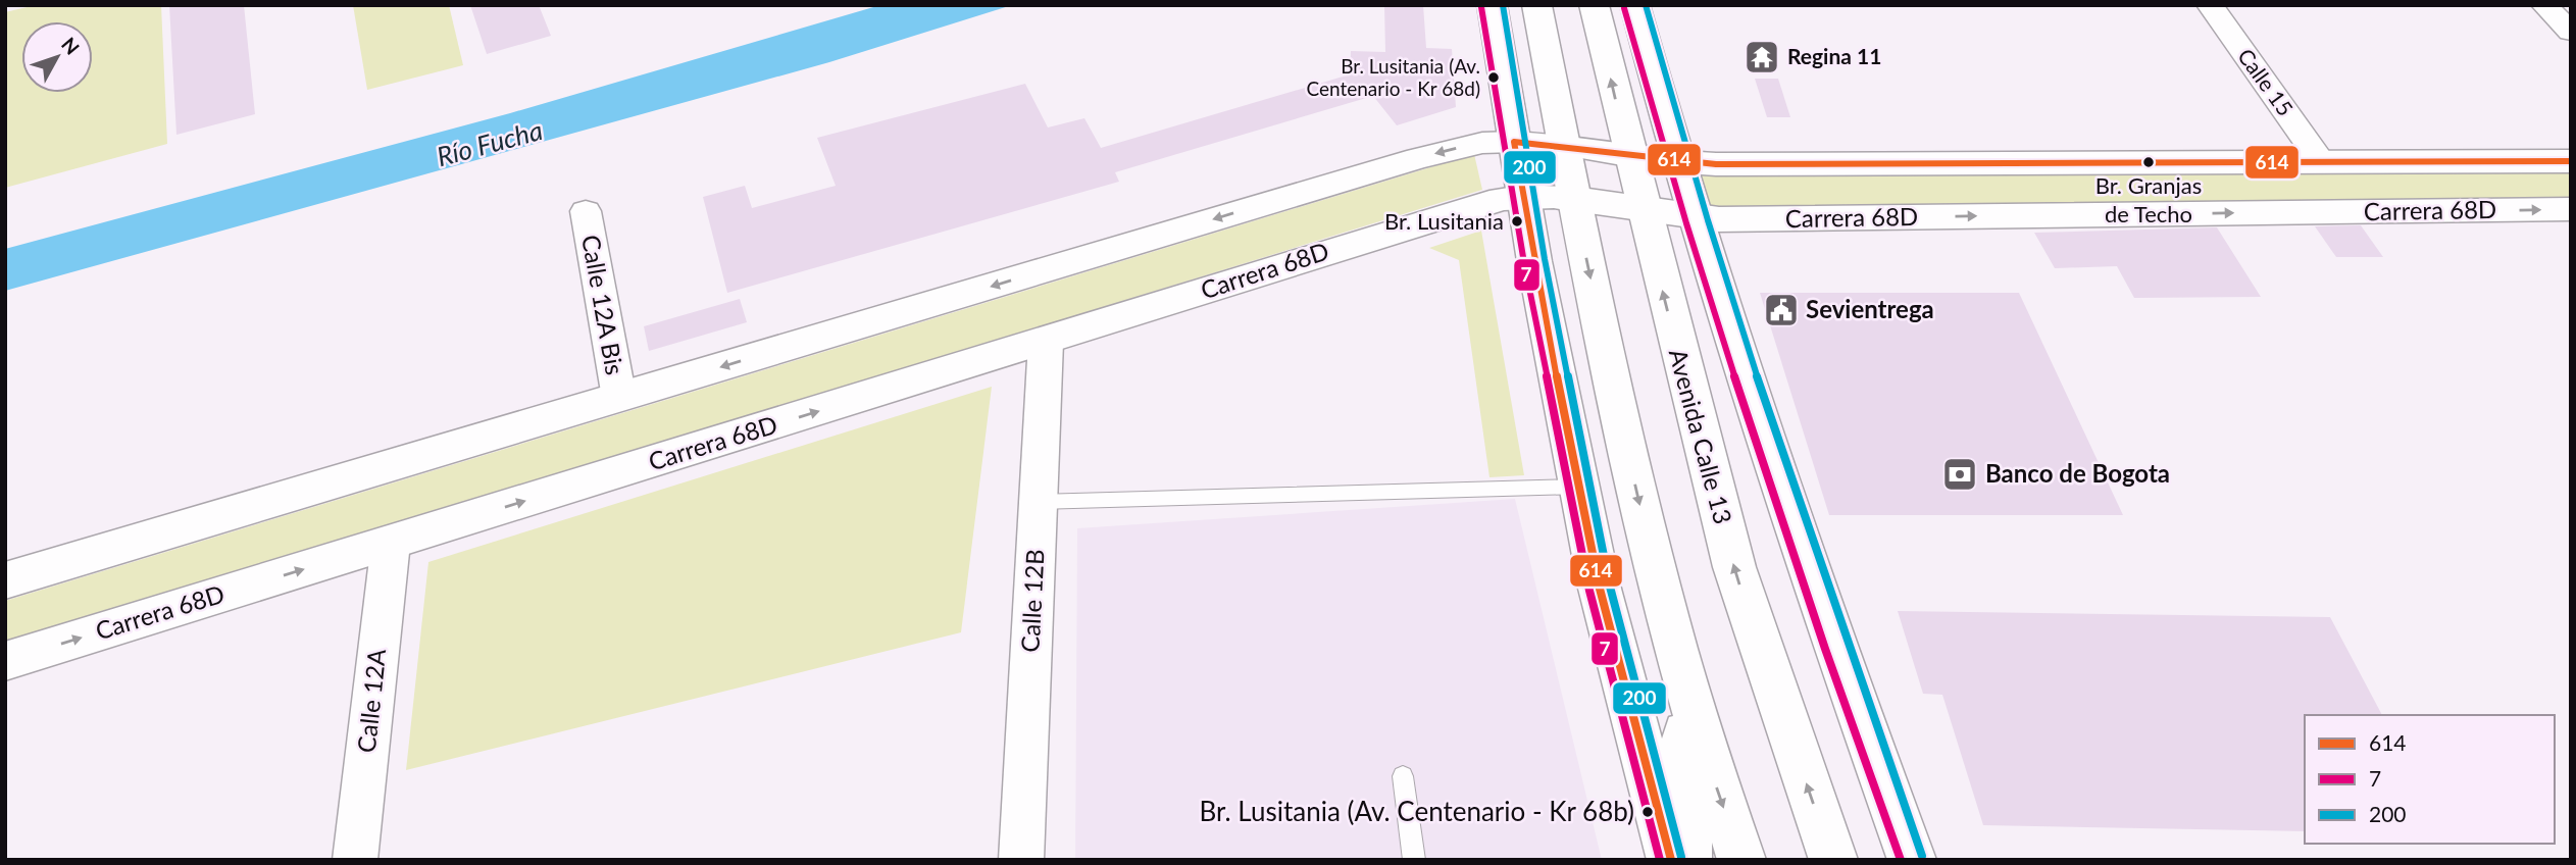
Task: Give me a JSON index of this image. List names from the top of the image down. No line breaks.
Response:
{"streets":{"main road":["Carrera 68D","Avenida Calle 13"],"street":["Calle 15","Calle 12A Bis","Calle 12B","Calle 12A"]},"crossings":[["Calle 15","Carrera 68D"],["Carrera 68D","Calle 12A Bis"],["Carrera 68D","Avenida Calle 13"],["Carrera 68D","Calle 12B"],["Carrera 68D","Calle 12A"]],"water":["Río Fucha"],"places":{"temple":["Regina 11"],"other":["Br. Lusitania (Av. Centenario - Kr 68d)","Br. Granjas de Techo","Br. Lusitania","Br. Lusitania (Av. Centenario - Kr 68b)"],"public building":["Sevientrega"],"bank":["Banco de Bogota"]},"lines":["transit line 200","transit line 7","transit line 614"],"legend":["614","7","200"],"north":"top right"}
